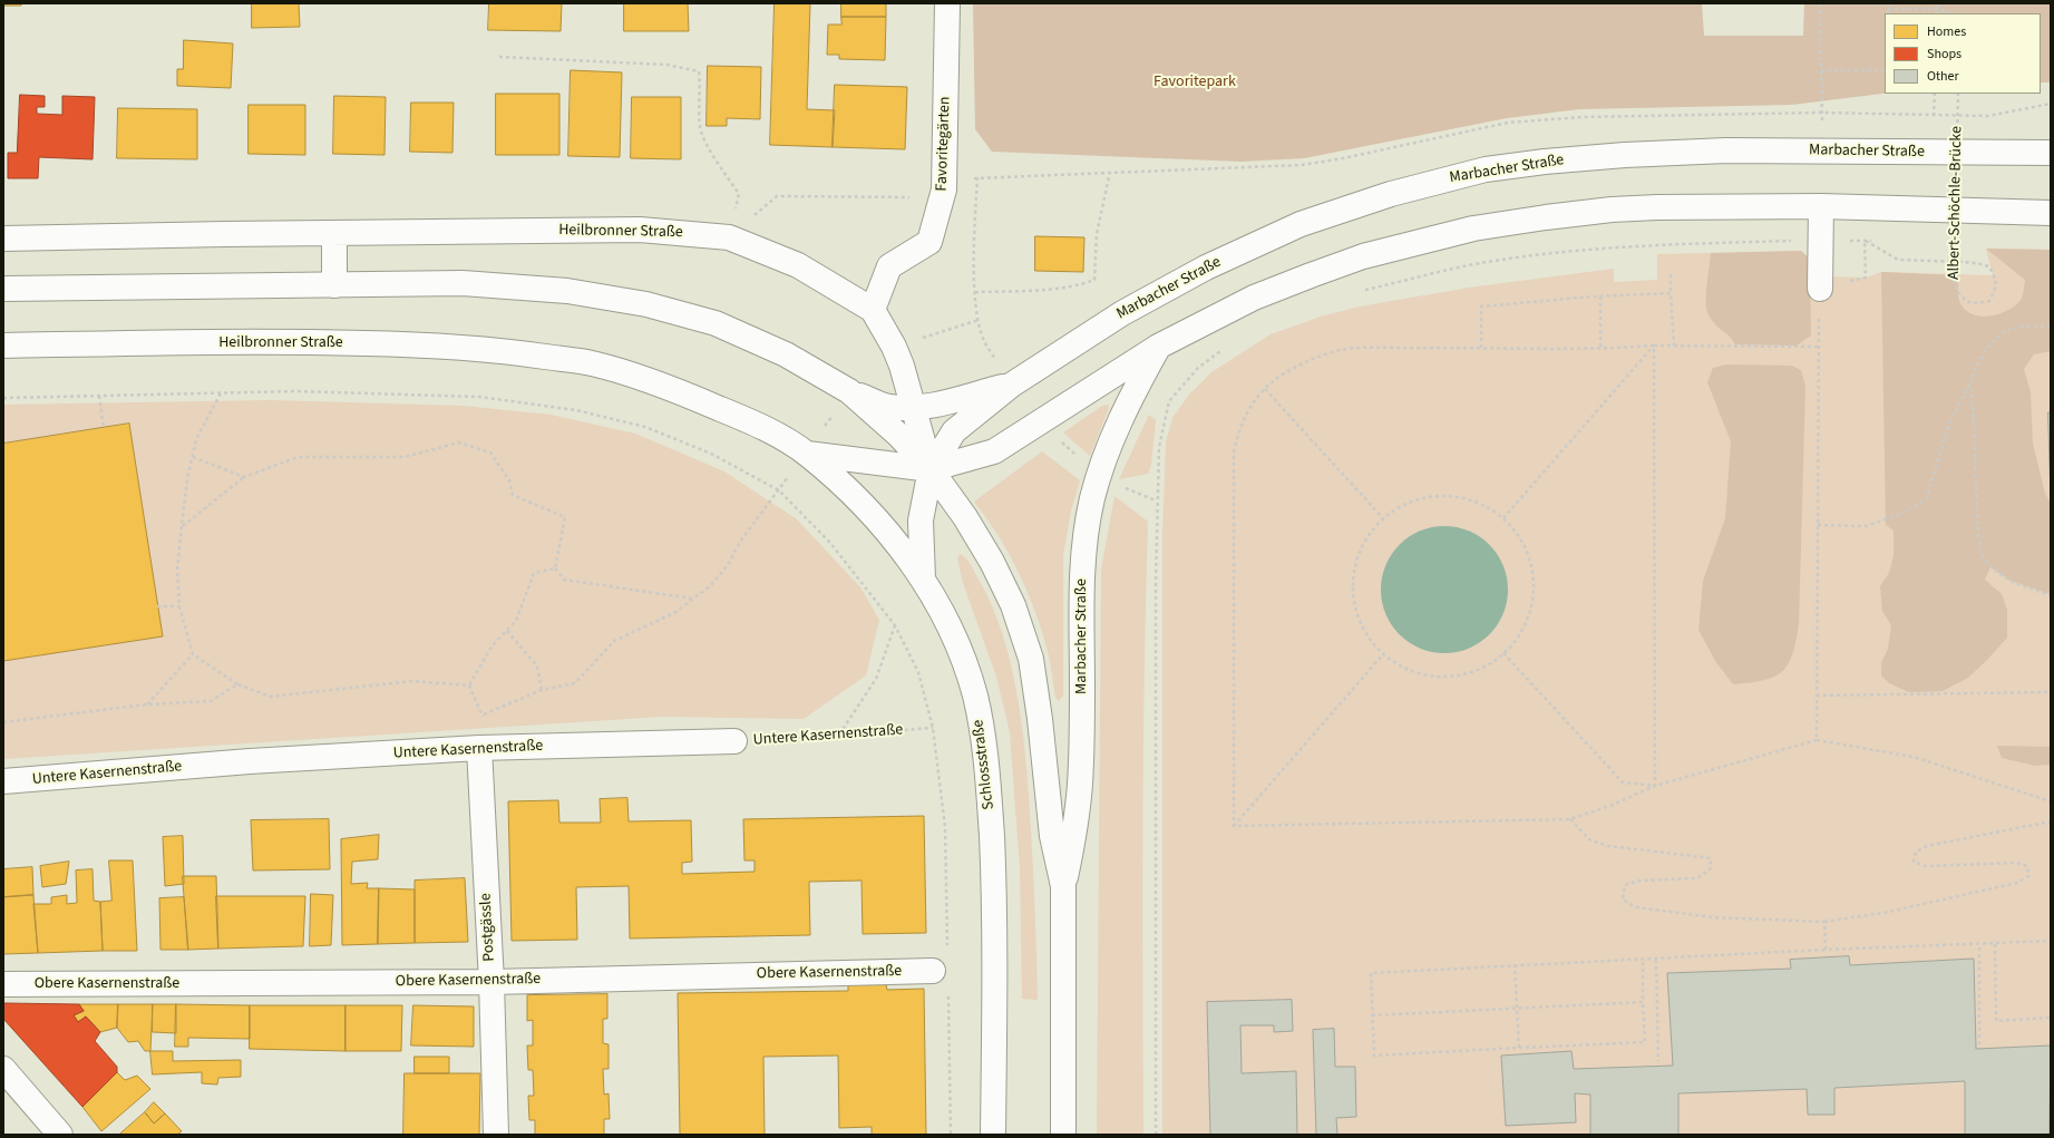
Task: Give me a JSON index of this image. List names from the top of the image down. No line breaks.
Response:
{"streets":{"main road":["Favoritegärten","Marbacher Straße","Heilbronner Straße","Untere Kasernenstraße","Schlossstraße","Postgässle","Obere Kasernenstraße"],"path":["Albert-Schöchle-Brücke"]},"crossings":[["Favoritegärten","Heilbronner Straße"],["Marbacher Straße","Heilbronner Straße"],["Marbacher Straße","Schlossstraße"],["Heilbronner Straße","Schlossstraße"],["Untere Kasernenstraße","Postgässle"],["Postgässle","Obere Kasernenstraße"]],"parks":["Favoritepark"],"legend":["Homes","Shops","Other"]}
